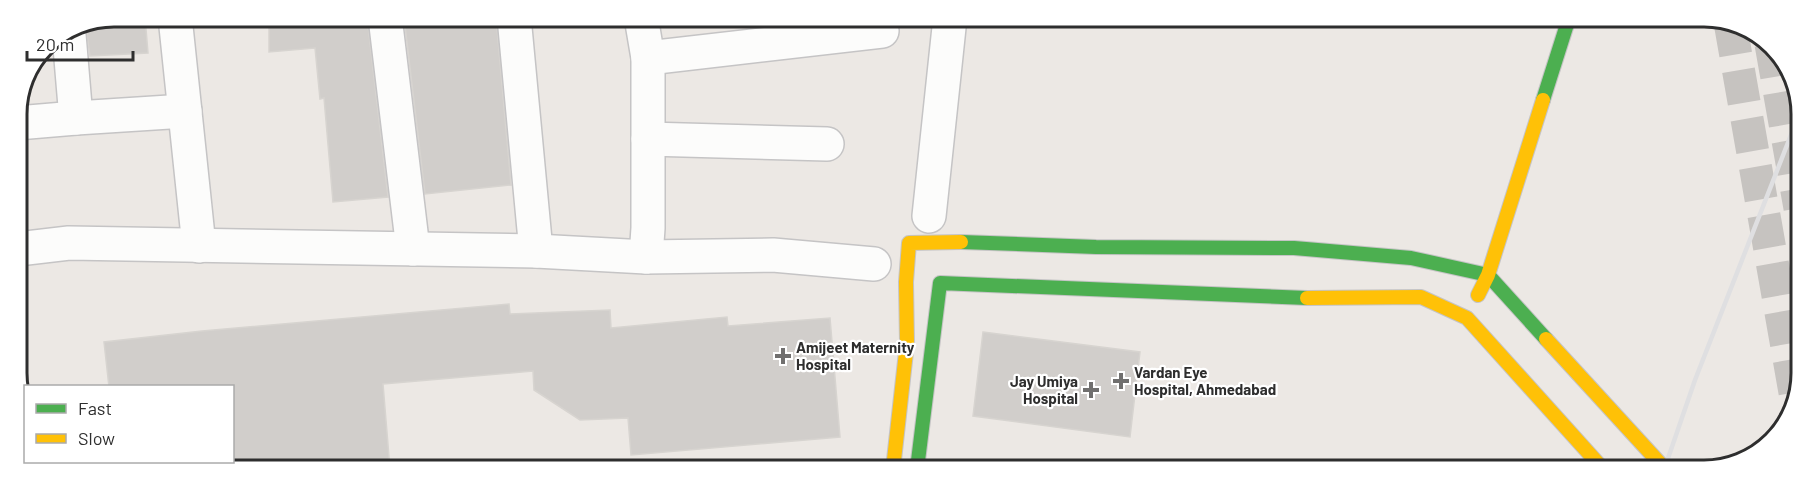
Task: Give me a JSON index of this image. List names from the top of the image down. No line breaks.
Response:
{"places":{"health":["Amijeet Maternity Hospital","Vardan Eye Hospital, Ahmedabad","Jay Umiya Hospital"]},"legend":["Fast","Slow"],"scale_bar":"20 m"}
